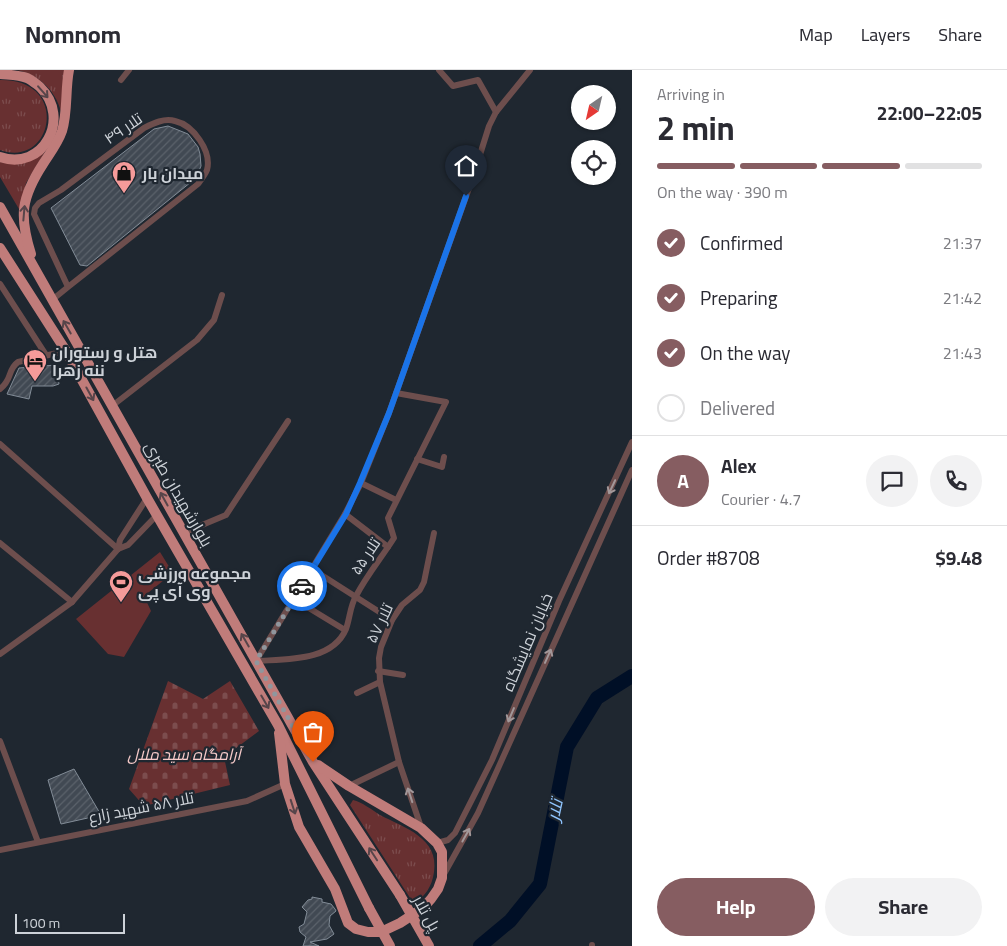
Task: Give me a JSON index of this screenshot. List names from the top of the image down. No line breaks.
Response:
{"streets":{"highway":["بلوارشهیدان طبری","پل تلار"],"street":["تلار ۴۹","تلار ۵۵","تلار ۵۷","خیابان نمایشگاه","تلار ۵۸ شهید زارع"]},"crossings":[["تلار ۴۹","بلوارشهیدان طبری"],["بلوارشهیدان طبری","تلار ۵۵"],["بلوارشهیدان طبری","پل تلار"]],"water":["تلار"],"parks":["آرامگاه سید ملال"],"places":{"shop":["میدان بار"],"hotel":["هتل و رستوران ننه زهرا"],"sports":["مجموعه ورزشی وی آی پی"]},"scale_bar":"100 m","north":"bottom left","page":{"header":"Nomnom","nav":["Map","Layers","Share"],"heading":["2 min","Arriving in","22:00–22:05"],"panel":["Alex","Courier · 4.7","Order #8708","$9.48"],"bar":"On the way · 390 m","list":[["Confirmed","21:37"],["Preparing","21:42"],["On the way","21:43"],"Delivered"],"round":"A","buttons":["Help","Share"],"scale":"100 m"}}
